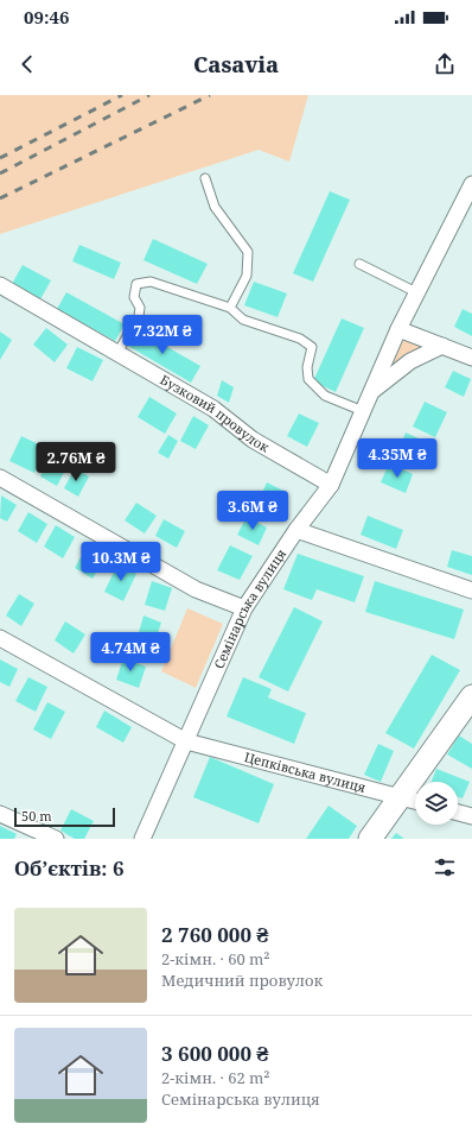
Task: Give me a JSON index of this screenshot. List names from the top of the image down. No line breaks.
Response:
{"streets":{"street":["Бузковий провулок","Семінарська вулиця","Цепківська вулиця"]},"crossings":[["Бузковий провулок","Семінарська вулиця"],["Семінарська вулиця","Цепківська вулиця"]],"scale_bar":"50 m","page":{"status":"09:46","header":"Casavia","price":["7.32M ₴","4.35M ₴","2.76M ₴","3.6M ₴","10.3M ₴","4.74M ₴"],"scale":"50 m","heading":"Об’єктів: 6","list":[{"name":"2 760 000 ₴","note":"2-кімн. · 60 m² · Медичний провулок"},{"name":"3 600 000 ₴","note":"2-кімн. · 62 m² · Семінарська вулиця"}]}}
